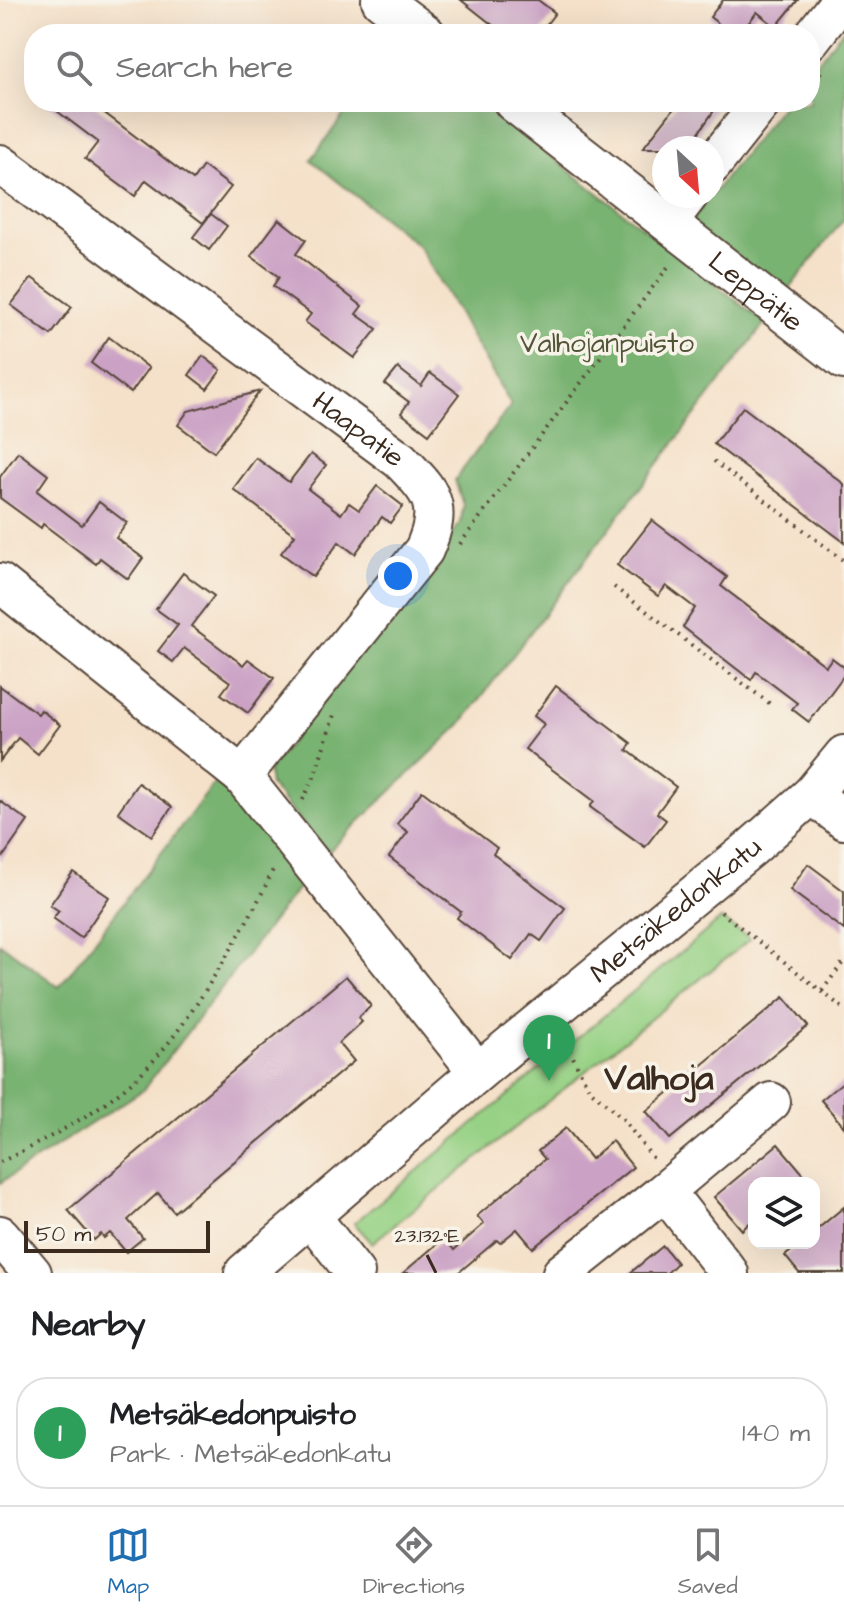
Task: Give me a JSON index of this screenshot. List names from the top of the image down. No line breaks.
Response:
{"streets":{"street":["Leppätie","Haapatie","Metsäkedonkatu"]},"districts":["Valhoja"],"parks":["Valhojanpuisto"],"scale_bar":"50 m","north":"bottom right","page":{"search":"Search here","pins":"1","scale":"50 m","heading":"Nearby","list":[{"mark":"1","name":"Metsäkedonpuisto","note":"Park · Metsäkedonkatu","value":"140 m"}],"nav":["Map","Directions","Saved"]},"coordinates":["23.132°E"]}
